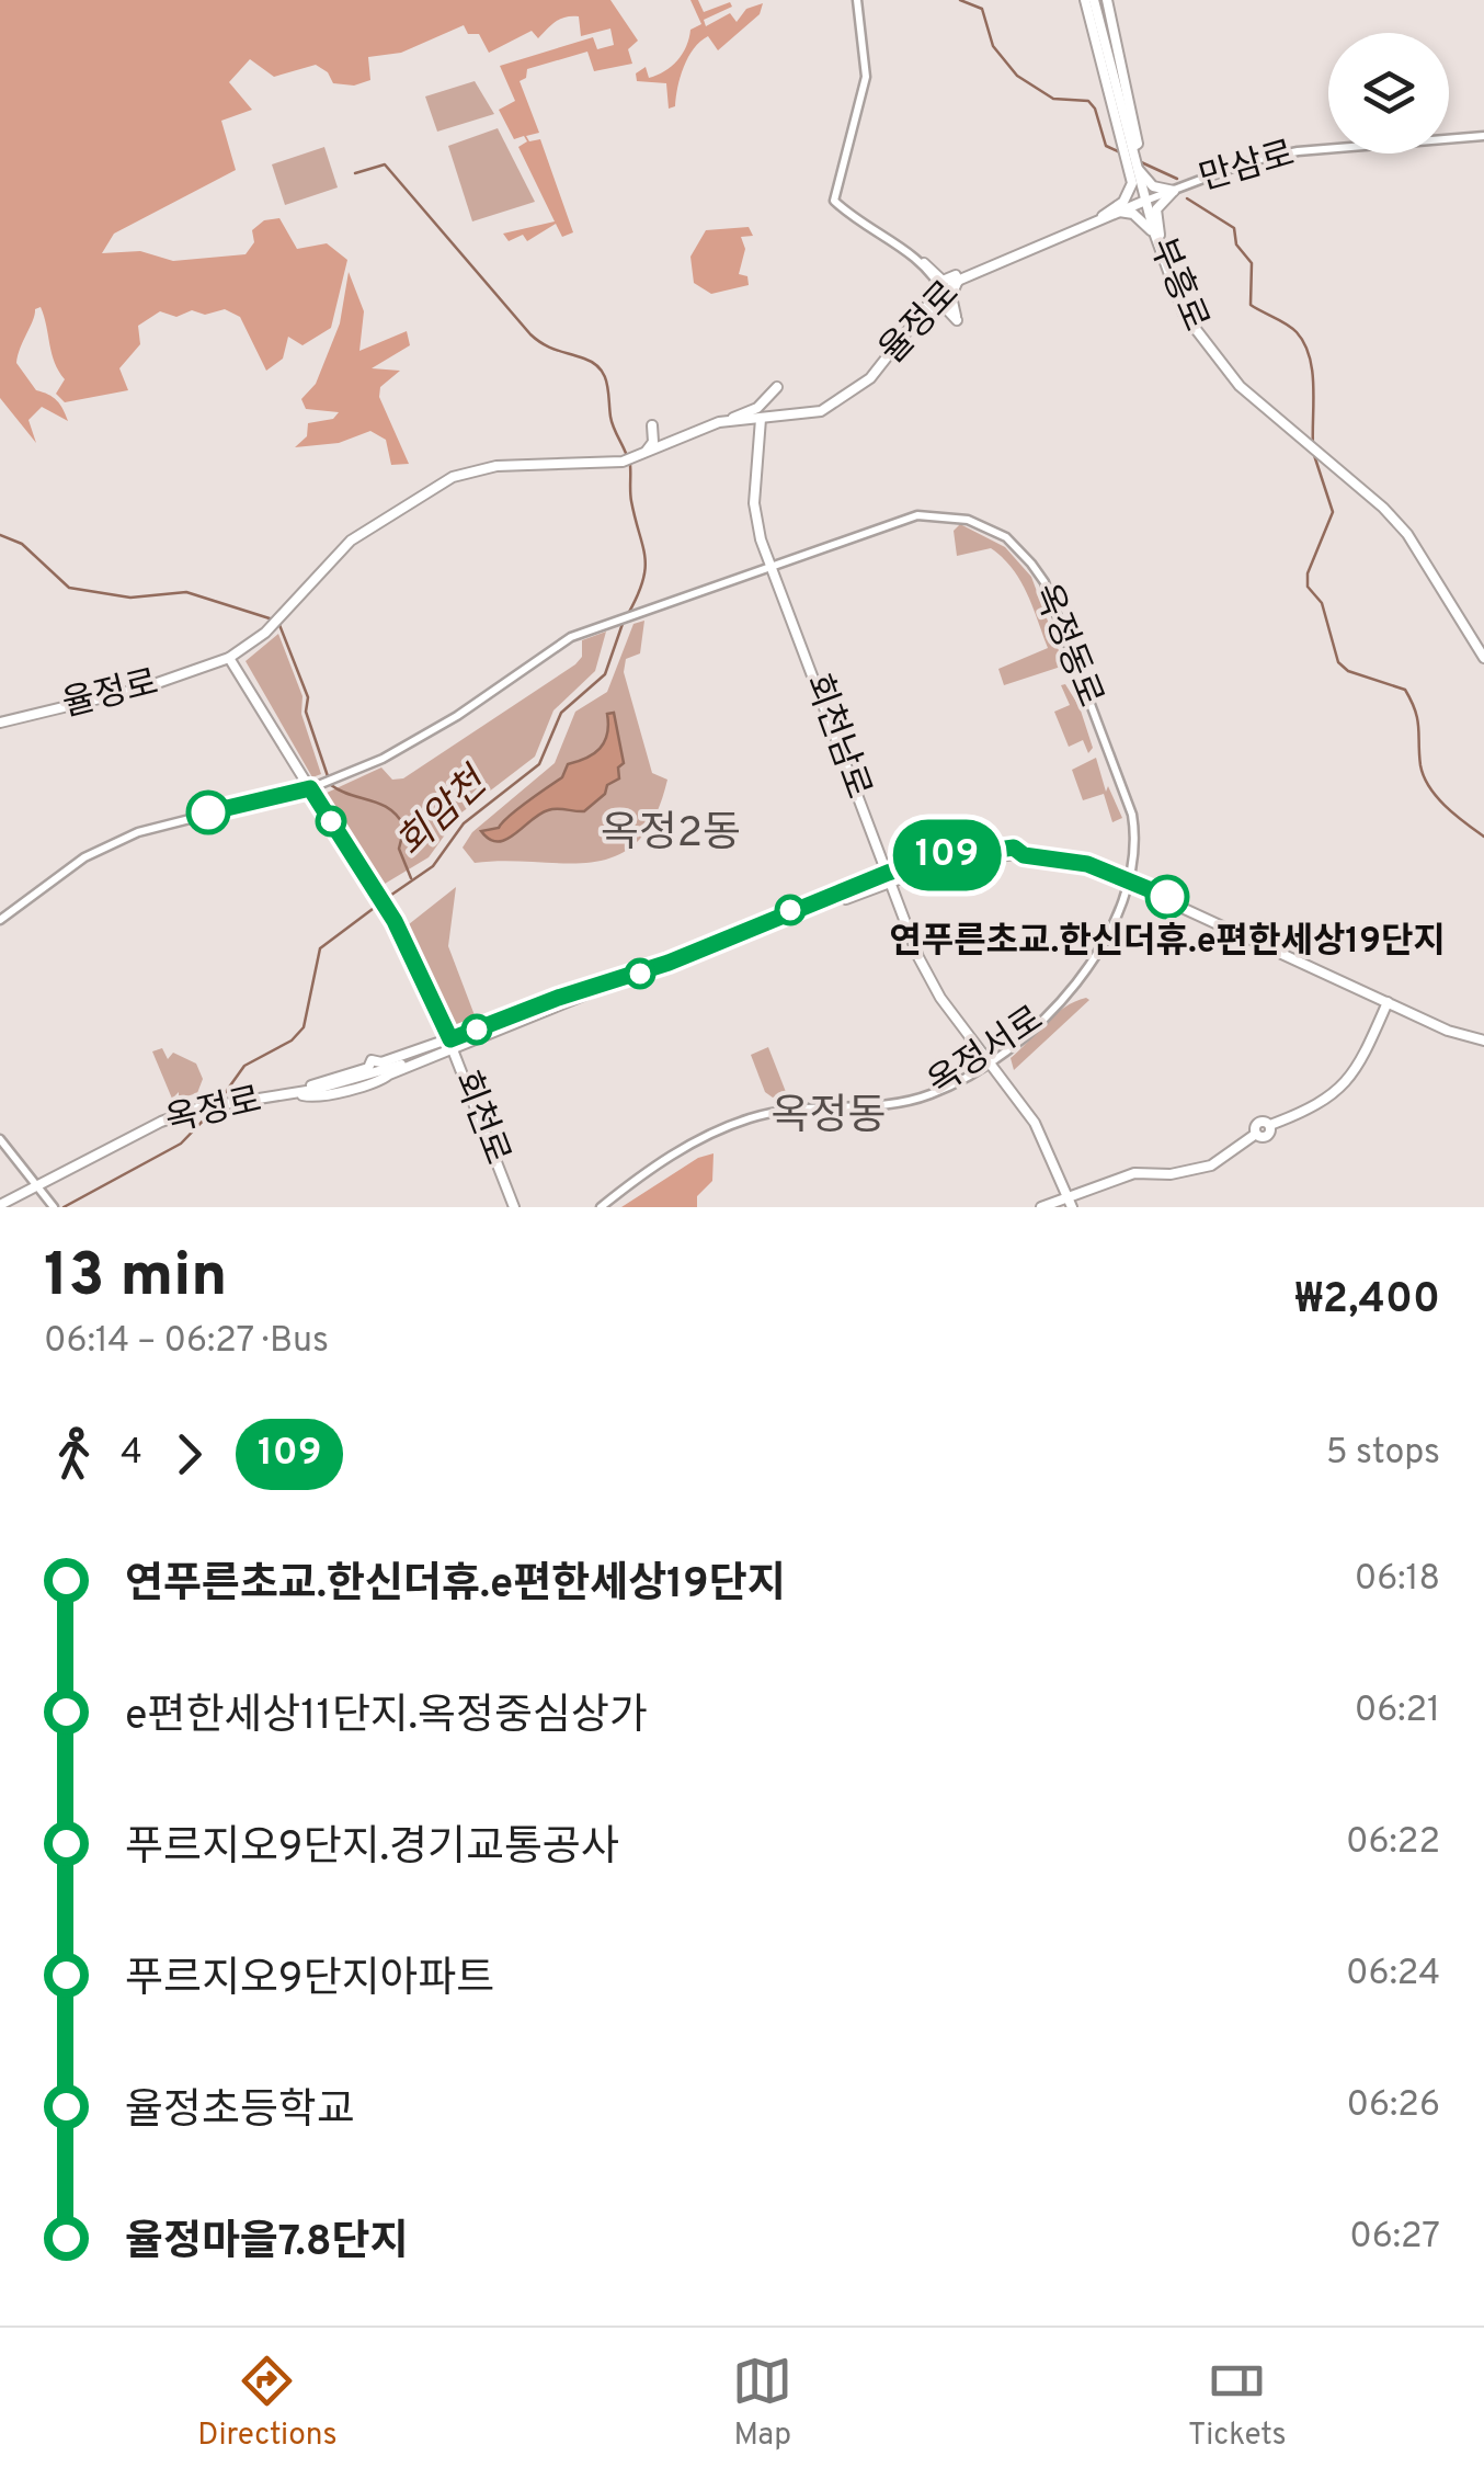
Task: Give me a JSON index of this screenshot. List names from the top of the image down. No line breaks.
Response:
{"streets":{"main road":["부흥로","율정로","회천남로","옥정로","회천로"],"street":["만삼로","옥정동로","옥정서로"]},"crossings":[["만삼로","부흥로"],["만삼로","율정로"],["부흥로","율정로"],["율정로","회천남로"],["옥정동로","회천남로"],["옥정동로","옥정서로"],["옥정동로","회천로"],["회천남로","옥정서로"]],"districts":["옥정2동","옥정동"],"water":["회암천"],"places":["연푸른초교.한신더휴.e편한세상19단지"],"lines":["bus line 109"],"page":{"on_map":"109","heading":["13 min","06:14 – 06:27 · Bus","₩2,400"],"legs":["4","109","5 stops"],"list":[{"name":"연푸른초교.한신더휴.e편한세상19단지","value":"06:18"},{"name":"e편한세상11단지.옥정중심상가","value":"06:21"},{"name":"푸르지오9단지.경기교통공사","value":"06:22"},{"name":"푸르지오9단지아파트","value":"06:24"},{"name":"율정초등학교","value":"06:26"},{"name":"율정마을7.8단지","value":"06:27"}],"tabs":["Directions","Map","Tickets"]}}
